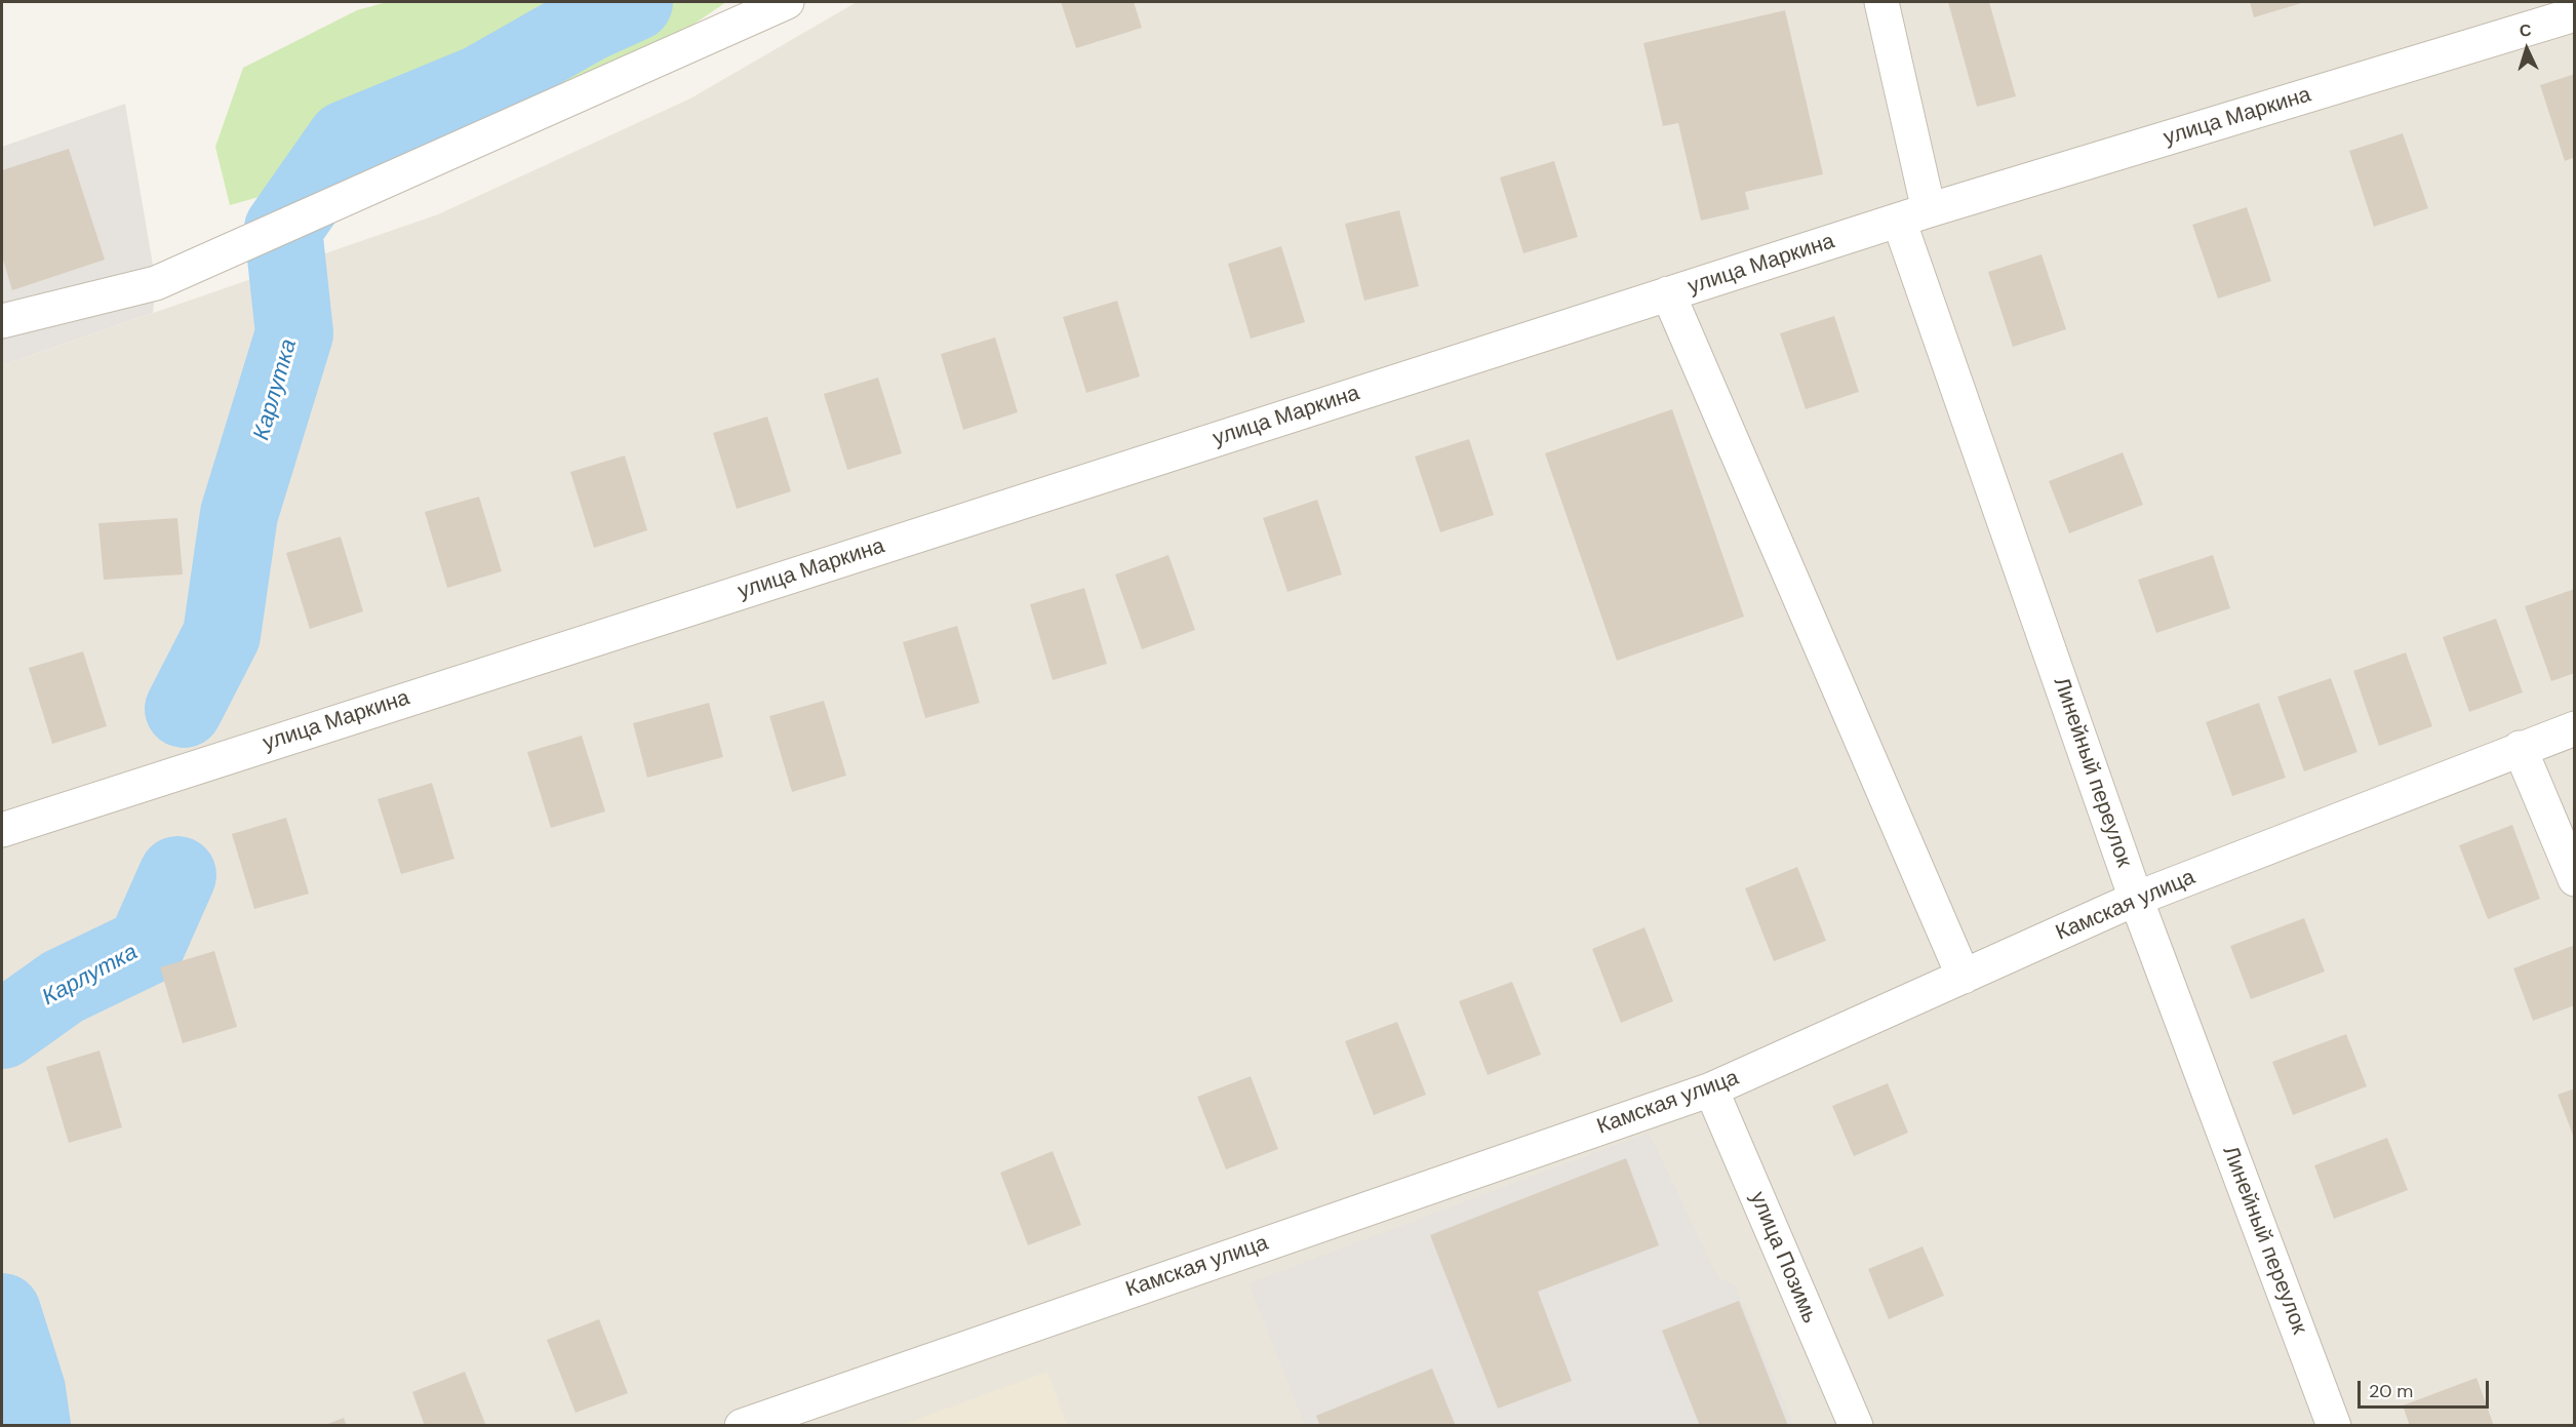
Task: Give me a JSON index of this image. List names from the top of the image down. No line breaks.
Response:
{"streets":{"street":["улица Маркина","Линейный переулок","Камская улица","улица Позимь"]},"crossings":[["улица Маркина","Линейный переулок"],["Линейный переулок","Камская улица"],["Камская улица","улица Позимь"]],"water":["Карлутка"],"scale_bar":"20 m","north":"top"}
